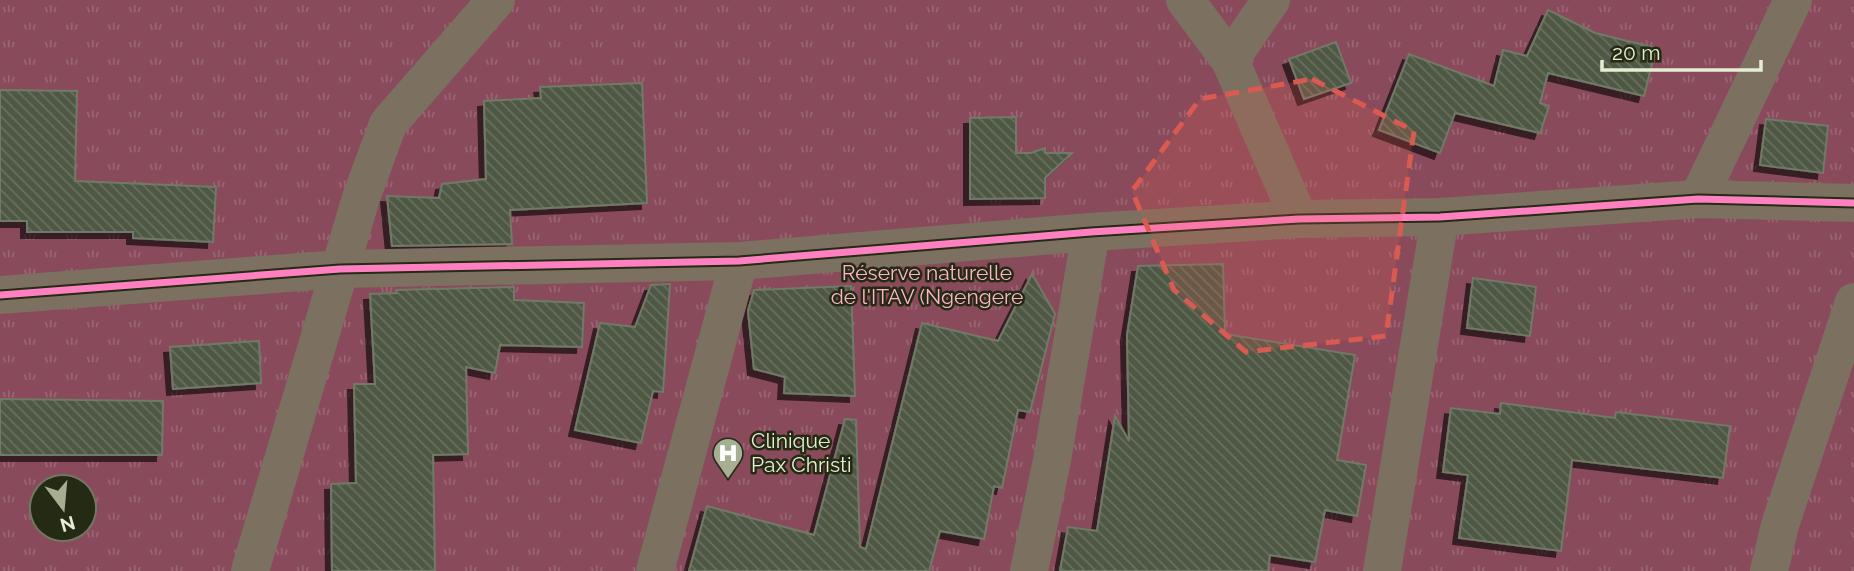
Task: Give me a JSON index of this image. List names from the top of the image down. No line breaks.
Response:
{"parks":["Réserve naturelle de l'ITAV (Ngengere"],"places":{"hospital":["Clinique Pax Christi"]},"scale_bar":"20 m","north":"bottom"}
